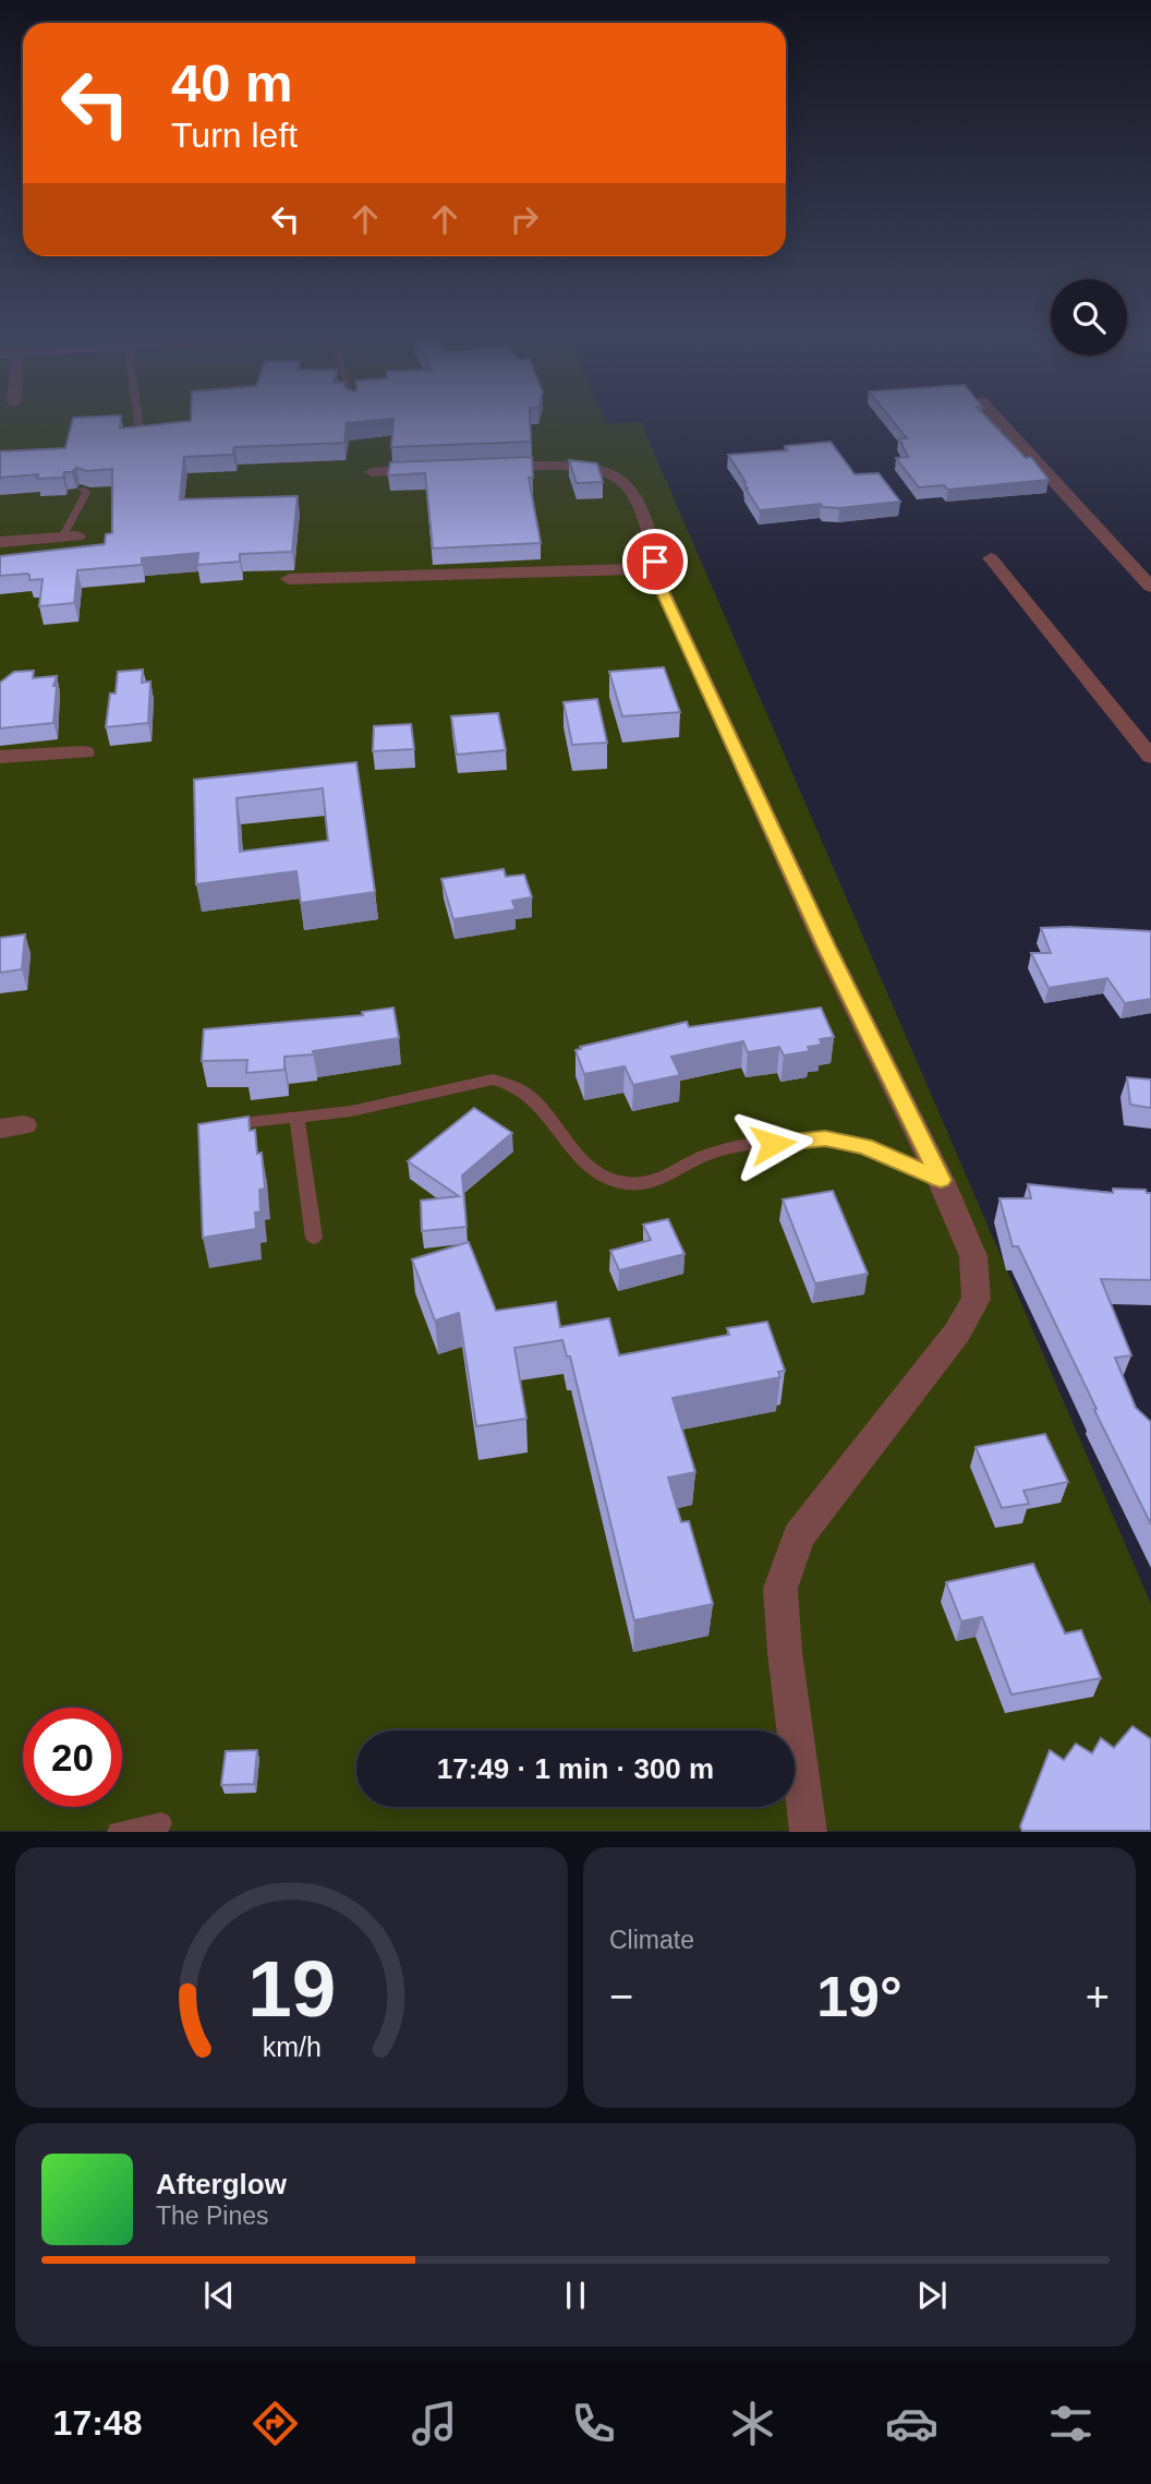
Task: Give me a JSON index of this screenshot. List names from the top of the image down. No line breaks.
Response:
{"page":{"turn":["40 m","Turn left"],"limit":"20","trip":"17:49 · 1 min · 300 m","tile":"Climate","heat":["−","19°","+"],"song":["Afterglow","The Pines"],"tabs":"17:48","gauge":["19","km/h"]}}
